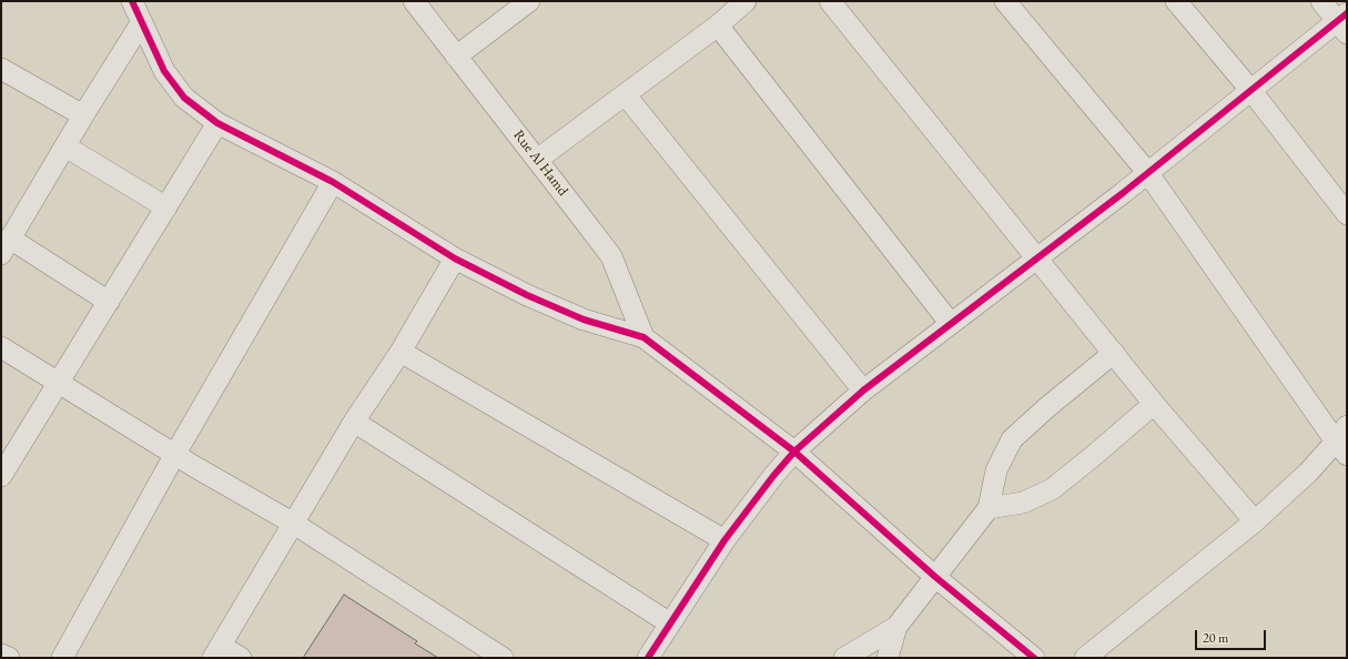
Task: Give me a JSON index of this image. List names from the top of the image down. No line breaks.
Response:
{"streets":{"street":["Rue Al Hamd"]},"scale_bar":"20 m"}
